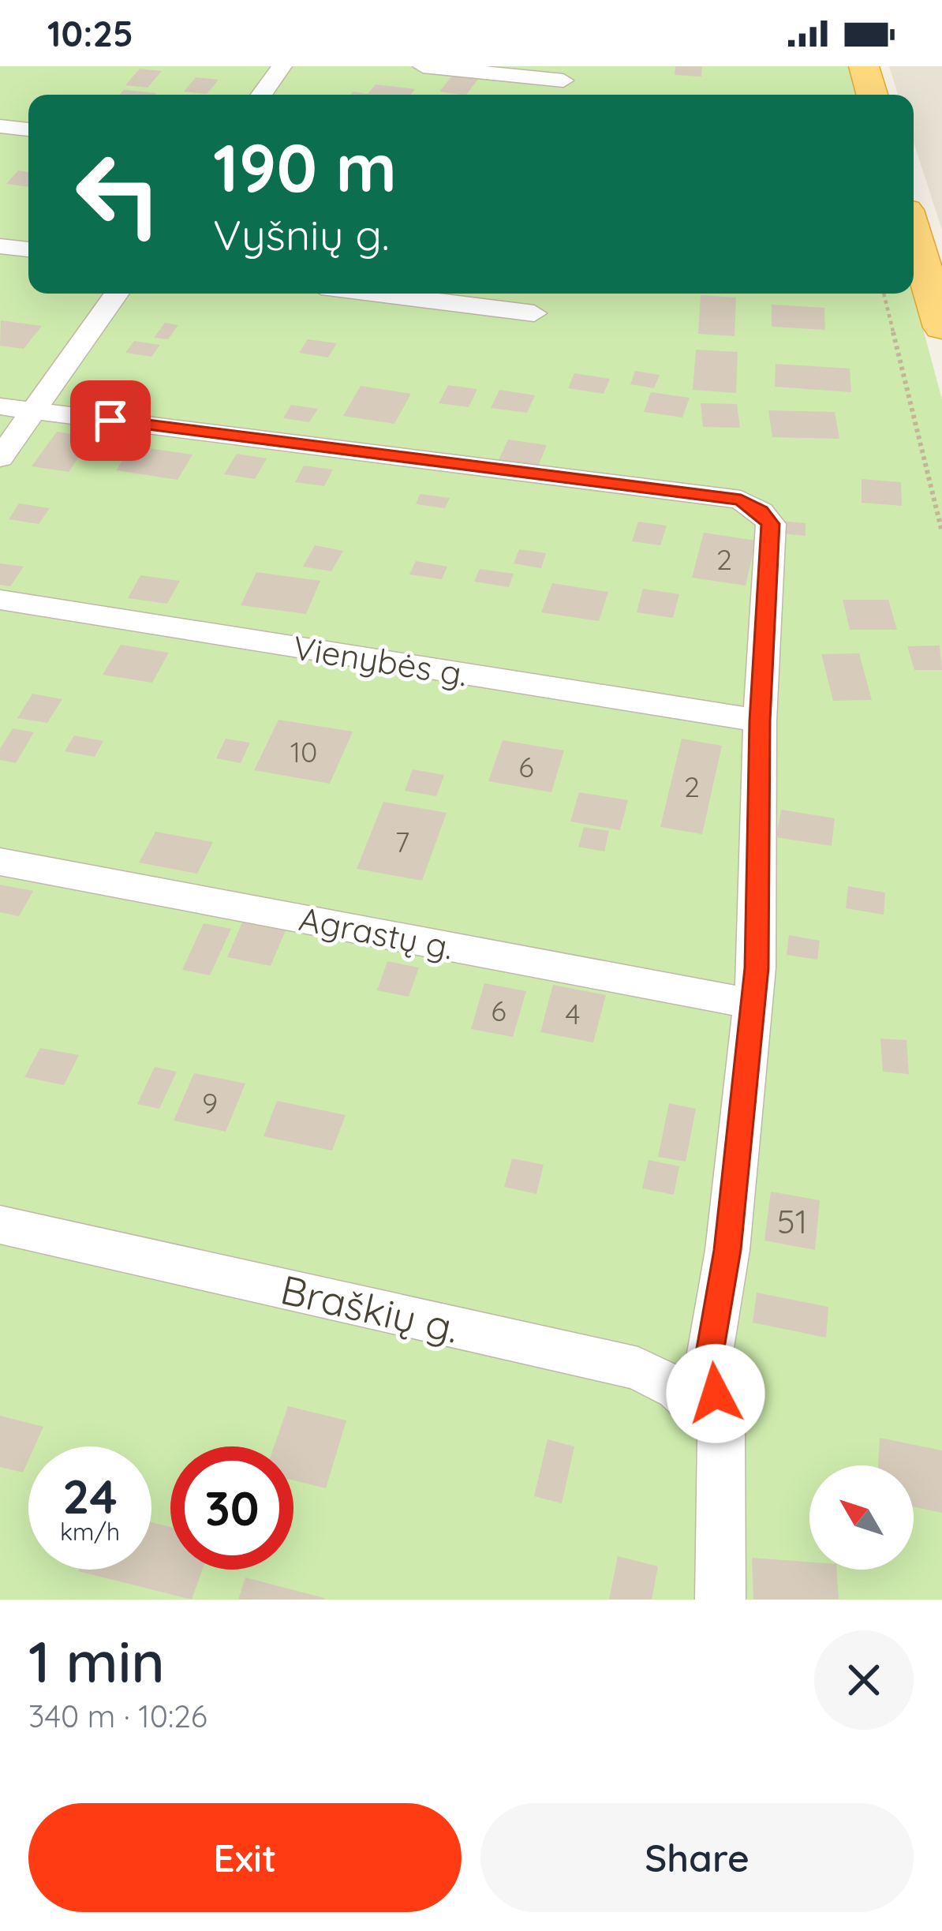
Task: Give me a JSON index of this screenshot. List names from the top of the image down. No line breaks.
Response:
{"streets":{"street":["Vienybės g.","Agrastų g.","Braškių g."]},"house_numbers":["2","10","6","2","7","6","4","9","51"],"north":"top left","page":{"status":"10:25","turn":["190 m","Vyšnių g."],"speed":"24 km/h","limit":"30","heading":["1 min","340 m · 10:26"],"buttons":["Exit","Share"]}}
